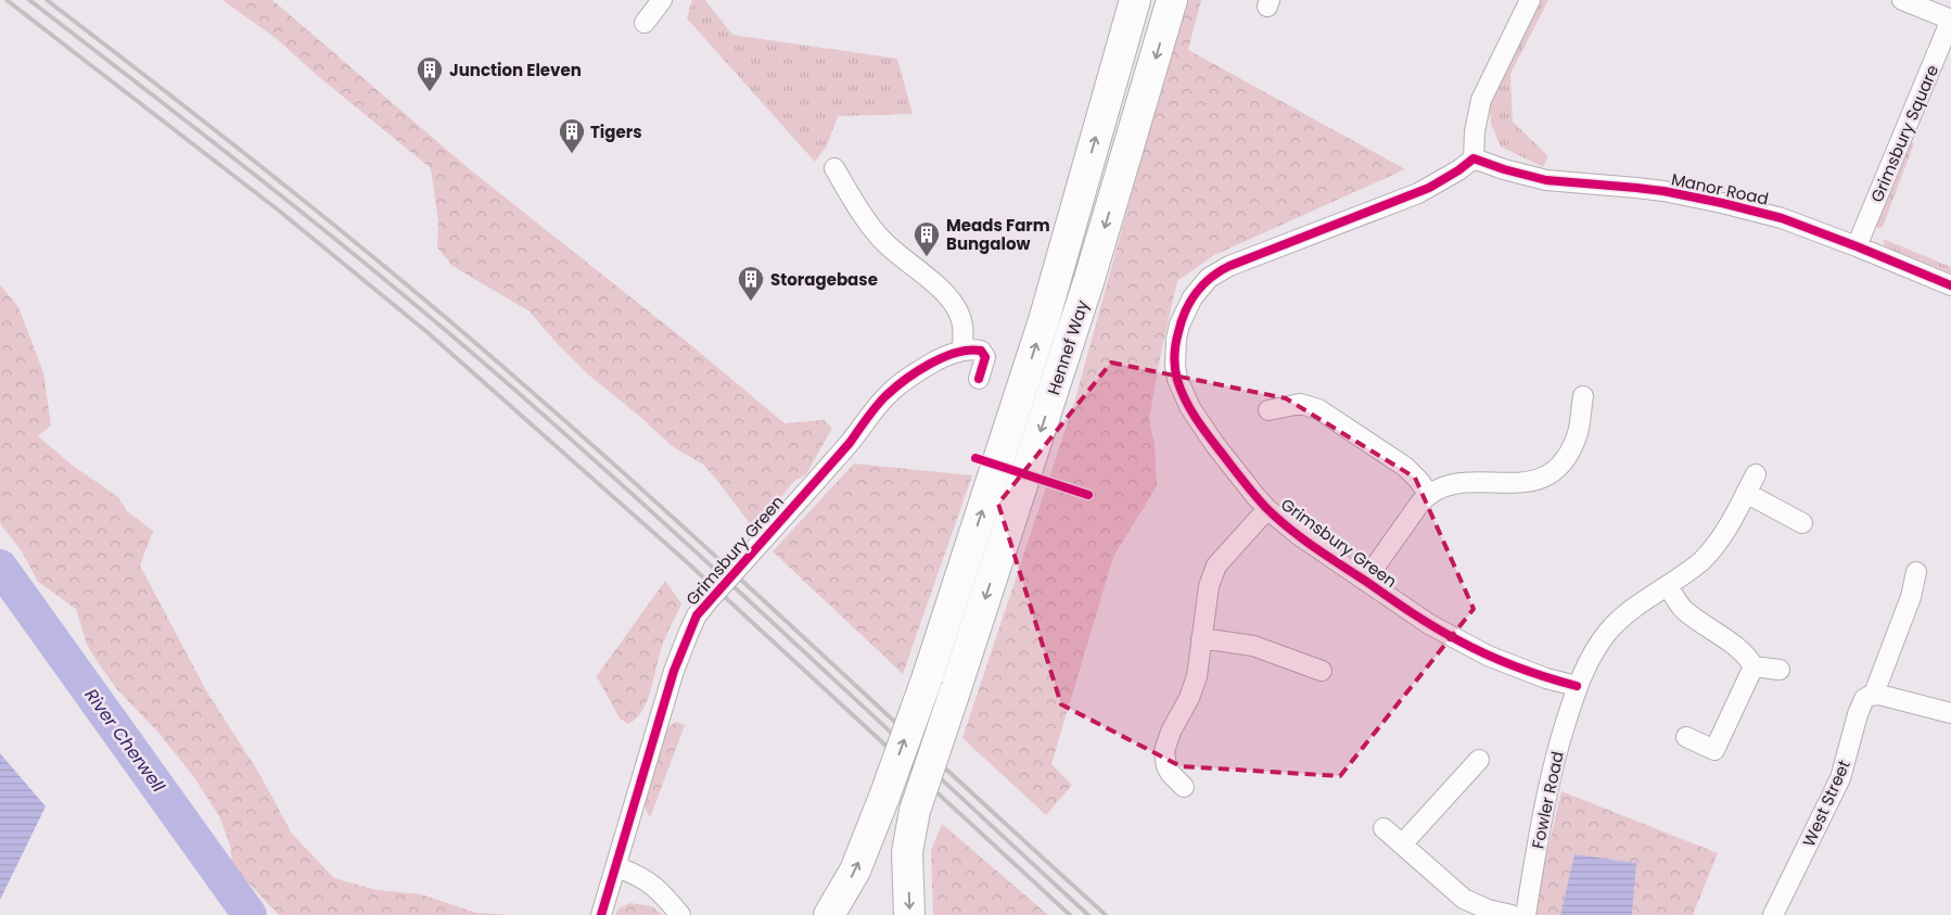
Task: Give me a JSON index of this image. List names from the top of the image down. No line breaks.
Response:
{"streets":{"highway":["Hennef Way"],"street":["Grimsbury Square","Manor Road","Grimsbury Green","Fowler Road","West Street"]},"crossings":[["Grimsbury Square","Manor Road"],["Manor Road","Grimsbury Green"],["Grimsbury Green","Fowler Road"]],"water":["River Cherwell"],"places":{"building":["Junction Eleven","Tigers","Meads Farm Bungalow","Storagebase"]}}
